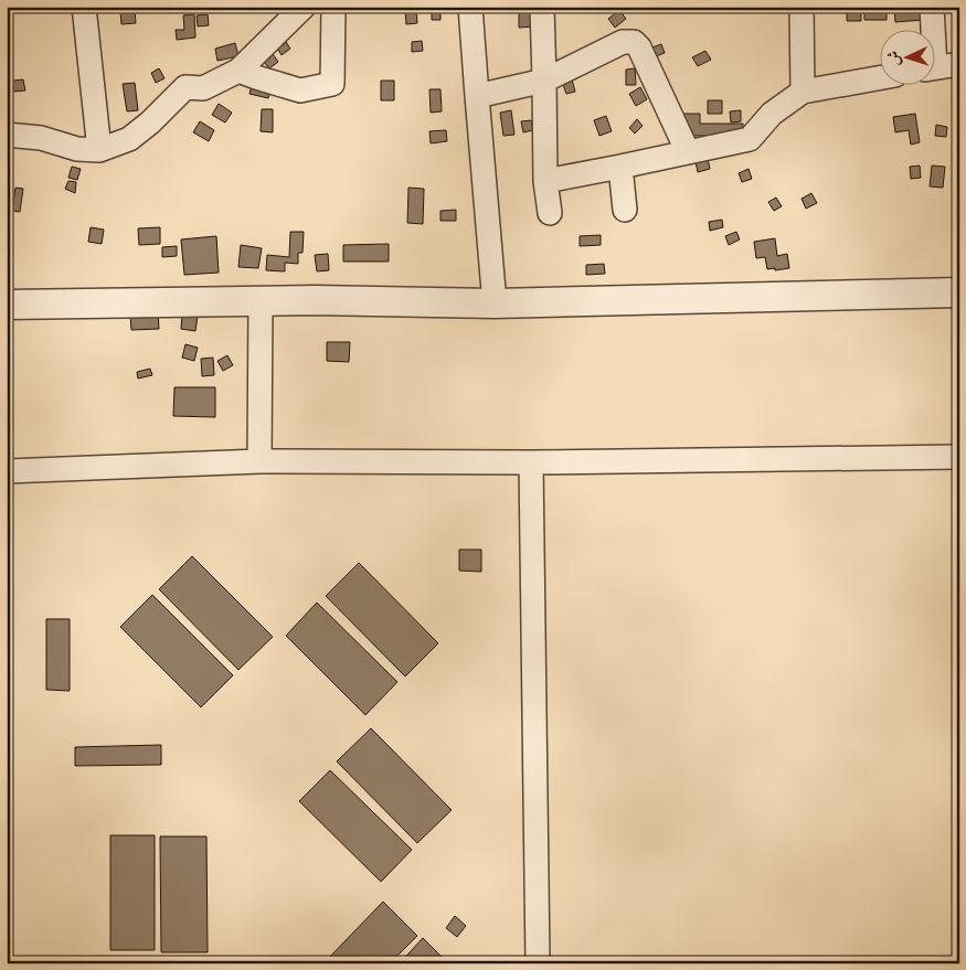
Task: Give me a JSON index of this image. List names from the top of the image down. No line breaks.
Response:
{"north":"left"}
